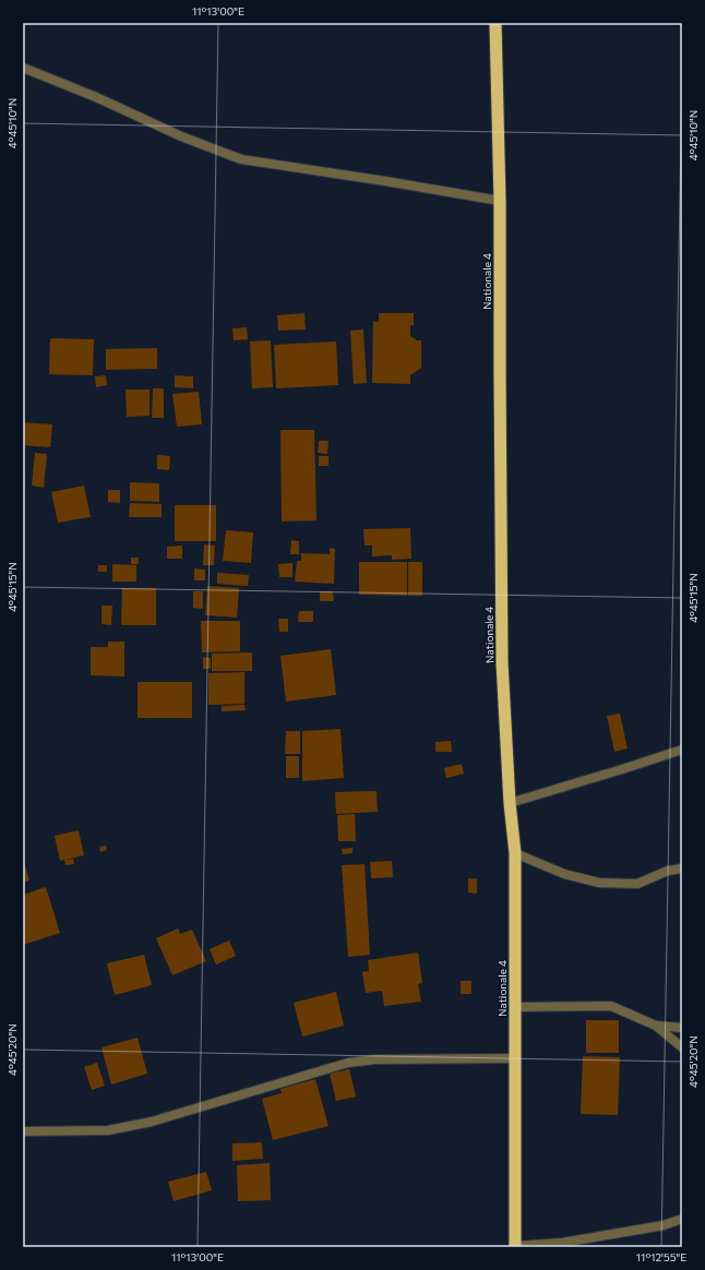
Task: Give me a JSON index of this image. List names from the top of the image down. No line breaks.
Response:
{"streets":{"highway":["Nationale 4"]},"coordinates":["11°13'00\"E","4°45'10\"N","4°45'15\"N","4°45'20\"N","11°12'55\"E"]}
